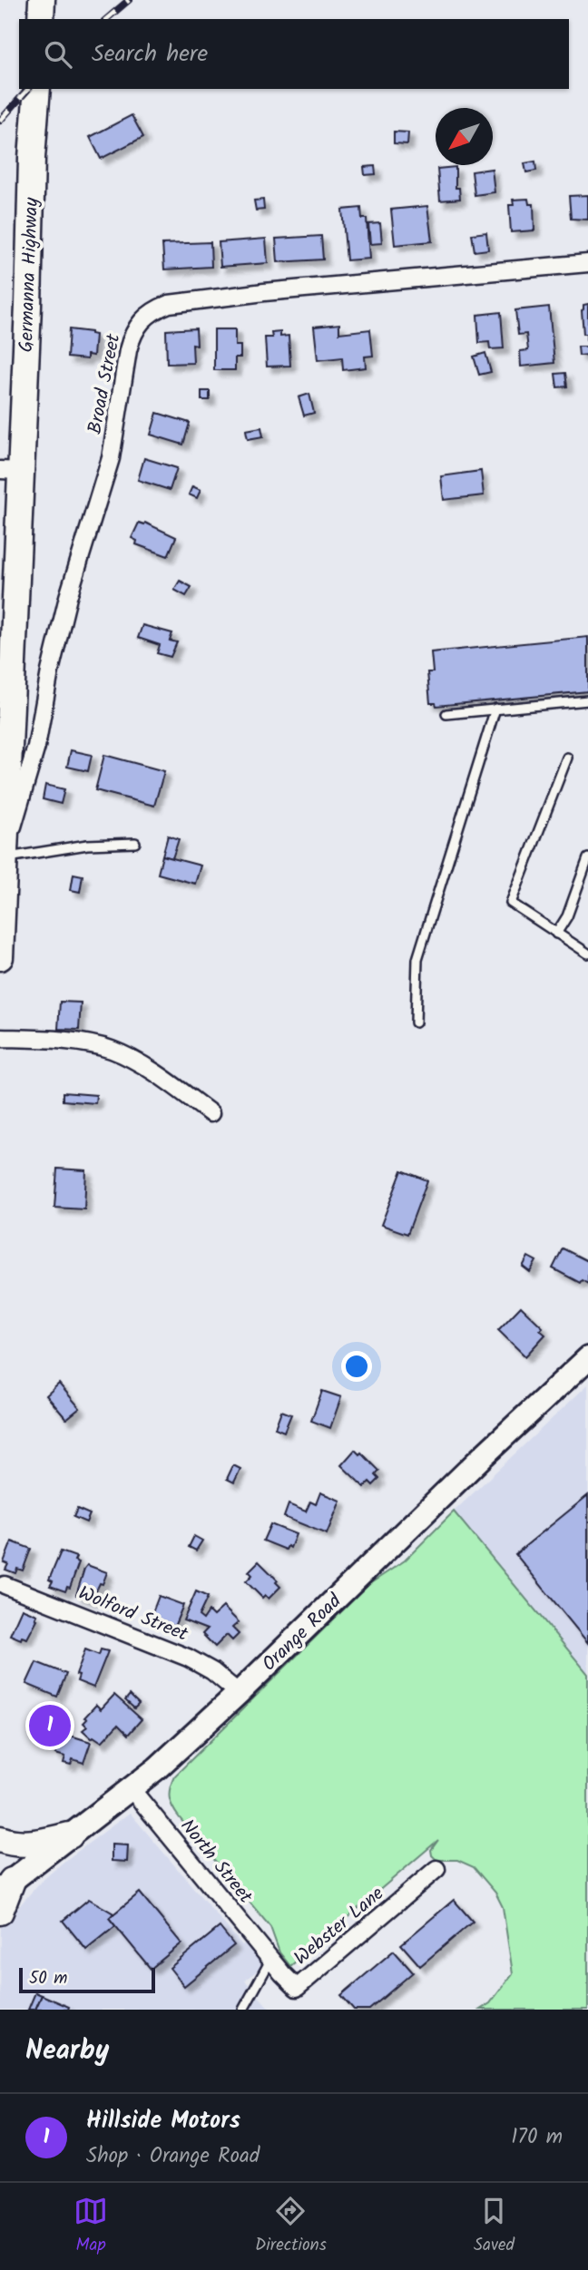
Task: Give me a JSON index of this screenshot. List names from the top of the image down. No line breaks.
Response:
{"streets":{"main road":["Germanna Highway","Orange Road"],"street":["Broad Street","Wolford Street","North Street","Webster Lane"]},"crossings":[["Germanna Highway","Broad Street"],["Wolford Street","Orange Road"],["Orange Road","North Street"],["North Street","Webster Lane"]],"scale_bar":"50 m","north":"bottom left","page":{"search":"Search here","pins":"1","scale":"50 m","heading":"Nearby","list":[{"mark":"1","name":"Hillside Motors","note":"Shop · Orange Road","value":"170 m"}],"nav":["Map","Directions","Saved"]}}
